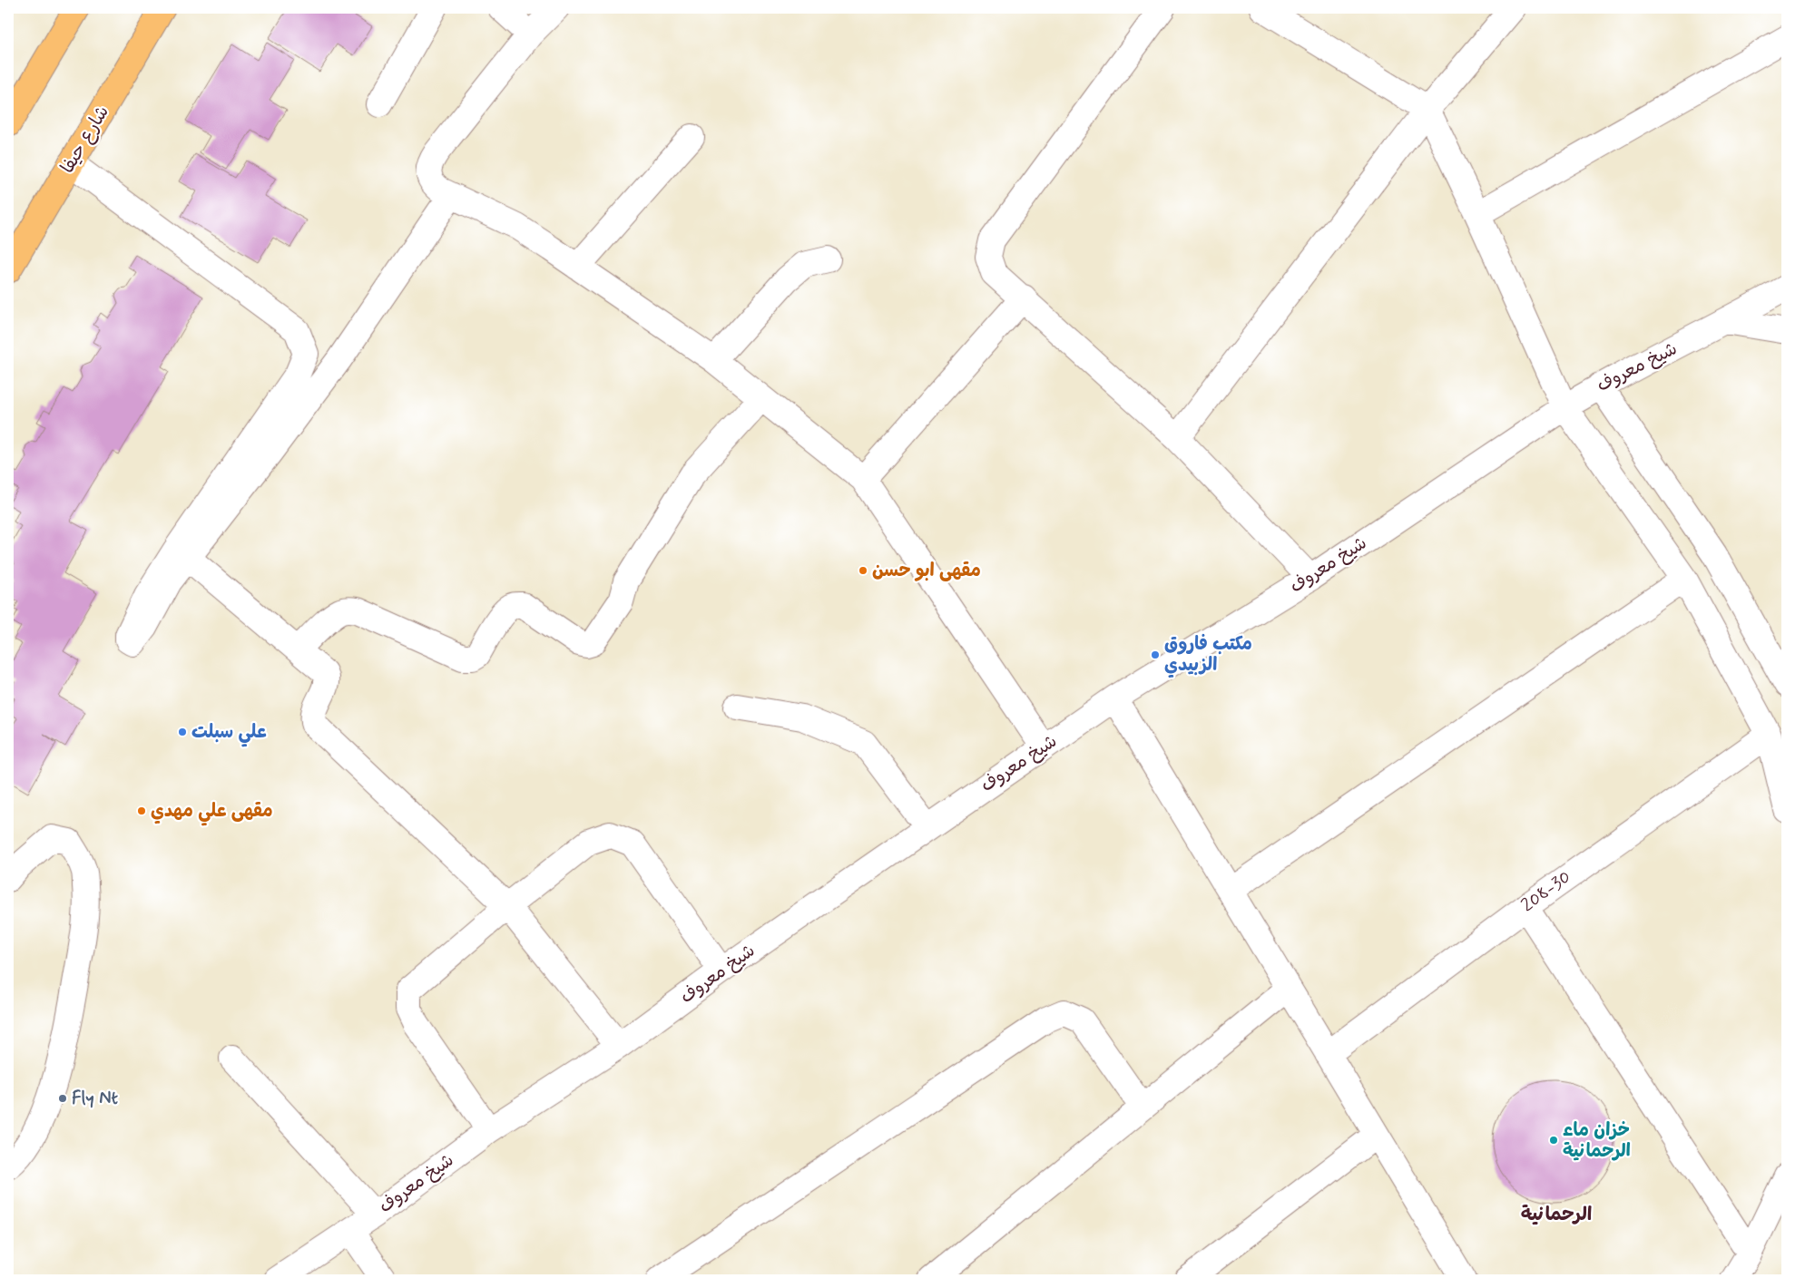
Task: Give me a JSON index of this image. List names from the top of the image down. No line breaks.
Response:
{"streets":{"main road":["شارع حيفا"],"street":["شیخ معروف","208-30"]},"districts":["الرحمانية"],"places":["مقهى ابو حسن","مكتب فاروق الزبيدي","علي سبلت","مقهى علي مهدي","Fly Nt","خزان ماء الرحمانية"]}
